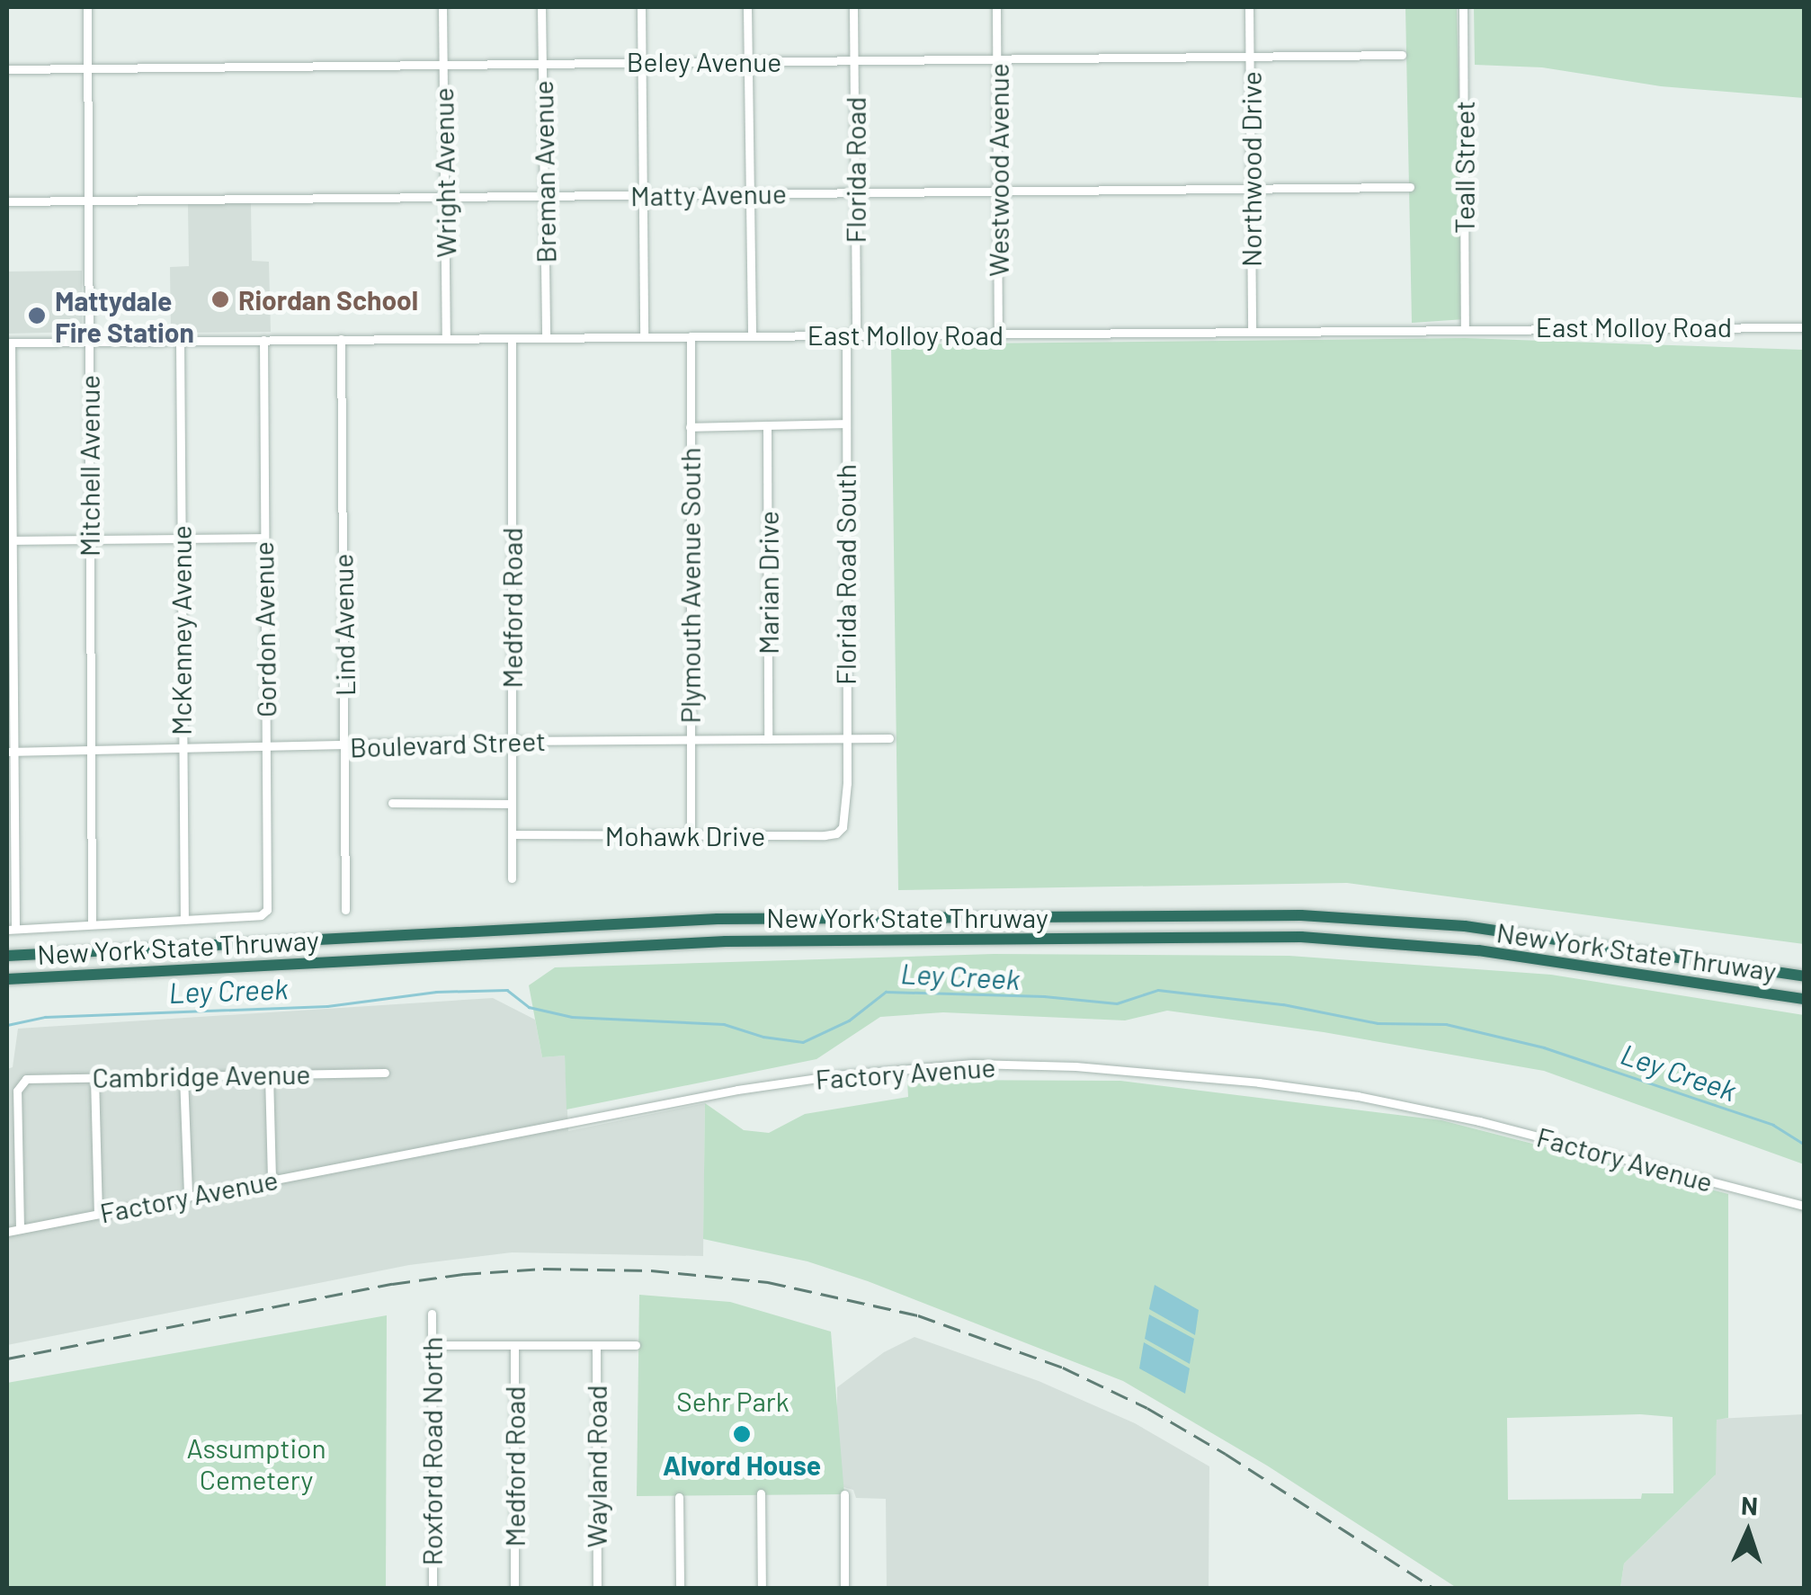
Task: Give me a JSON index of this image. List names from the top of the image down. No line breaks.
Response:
{"streets":{"highway":["New York State Thruway"],"street":["Beley Avenue","Teall Street","Northwood Drive","Florida Road","Westwood Avenue","Breman Avenue","Wright Avenue","Matty Avenue","East Molloy Road","Mitchell Avenue","Florida Road South","Marian Drive","Plymouth Avenue South","Medford Road","Lind Avenue","Gordon Avenue","McKenney Avenue","Boulevard Street","Mohawk Drive","Factory Avenue","Cambridge Avenue","Roxford Road North","Wayland Road"]},"crossings":[["Beley Avenue","Northwood Drive"],["Beley Avenue","Florida Road"],["Beley Avenue","Westwood Avenue"],["Beley Avenue","Breman Avenue"],["Beley Avenue","Wright Avenue"],["Beley Avenue","Mitchell Avenue"],["Teall Street","East Molloy Road"],["Northwood Drive","Matty Avenue"],["Northwood Drive","East Molloy Road"],["Florida Road","Matty Avenue"],["Florida Road","East Molloy Road"],["Westwood Avenue","Matty Avenue"],["Westwood Avenue","East Molloy Road"],["Breman Avenue","Matty Avenue"],["Breman Avenue","East Molloy Road"],["Wright Avenue","Matty Avenue"],["Wright Avenue","East Molloy Road"],["Matty Avenue","Mitchell Avenue"],["East Molloy Road","Mitchell Avenue"],["East Molloy Road","Florida Road South"],["East Molloy Road","Plymouth Avenue South"],["East Molloy Road","Medford Road"],["East Molloy Road","Lind Avenue"],["East Molloy Road","Gordon Avenue"],["East Molloy Road","McKenney Avenue"],["Mitchell Avenue","Boulevard Street"],["Florida Road South","Boulevard Street"],["Florida Road South","Mohawk Drive"],["Marian Drive","Boulevard Street"],["Plymouth Avenue South","Boulevard Street"],["Plymouth Avenue South","Mohawk Drive"],["Medford Road","Boulevard Street"],["Medford Road","Mohawk Drive"],["Lind Avenue","Boulevard Street"],["Gordon Avenue","McKenney Avenue"],["Gordon Avenue","Boulevard Street"],["McKenney Avenue","Boulevard Street"],["Factory Avenue","Cambridge Avenue"]],"water":["Ley Creek"],"parks":["Sehr Park","Assumption Cemetery"],"places":["Riordan School","Mattydale Fire Station","Alvord House"],"north":"top"}
